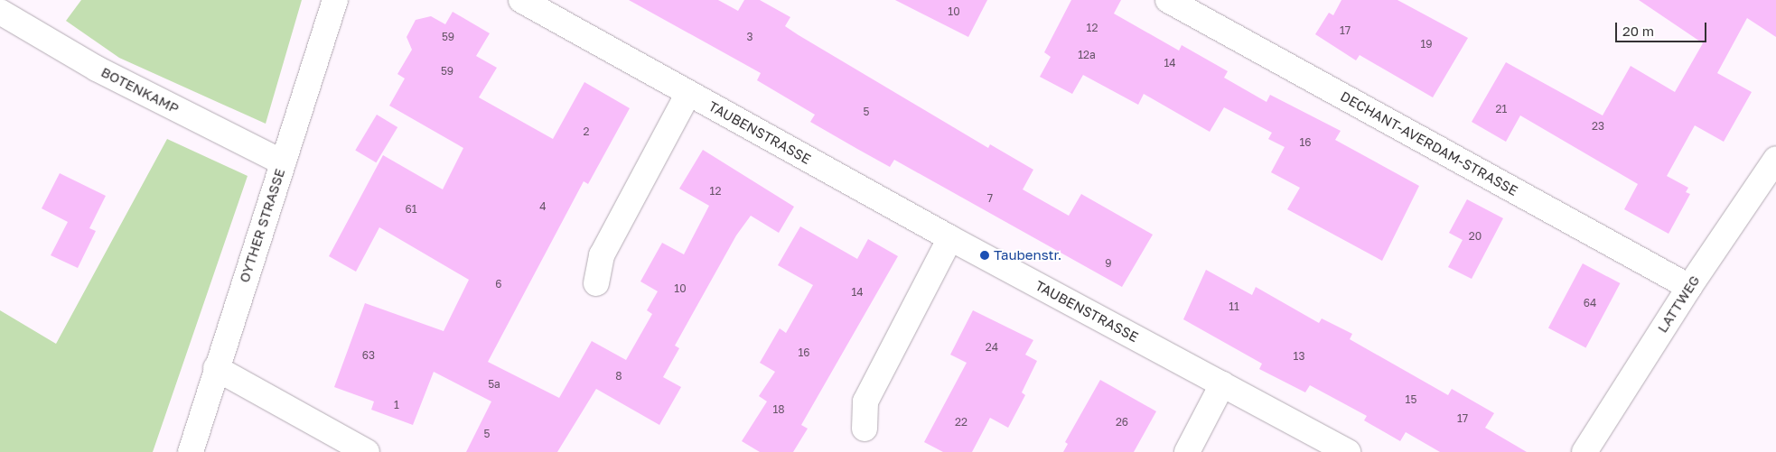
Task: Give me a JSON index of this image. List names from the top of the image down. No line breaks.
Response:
{"streets":{"street":["BOTENKAMP","TAUBENSTRASSE","DECHANT-AVERDAM-STRASSE","OYTHER STRASSE","LATTWEG"]},"crossings":[["BOTENKAMP","OYTHER STRASSE"],["DECHANT-AVERDAM-STRASSE","LATTWEG"]],"places":["Taubenstr."],"house_numbers":["10","12","17","59","3","19","12a","14","59","21","5","23","2","16","12","7","4","61","20","9","6","10","14","64","11","24","16","63","13","8","5a","15","1","18","17","22","26","5"],"scale_bar":"20 m"}
